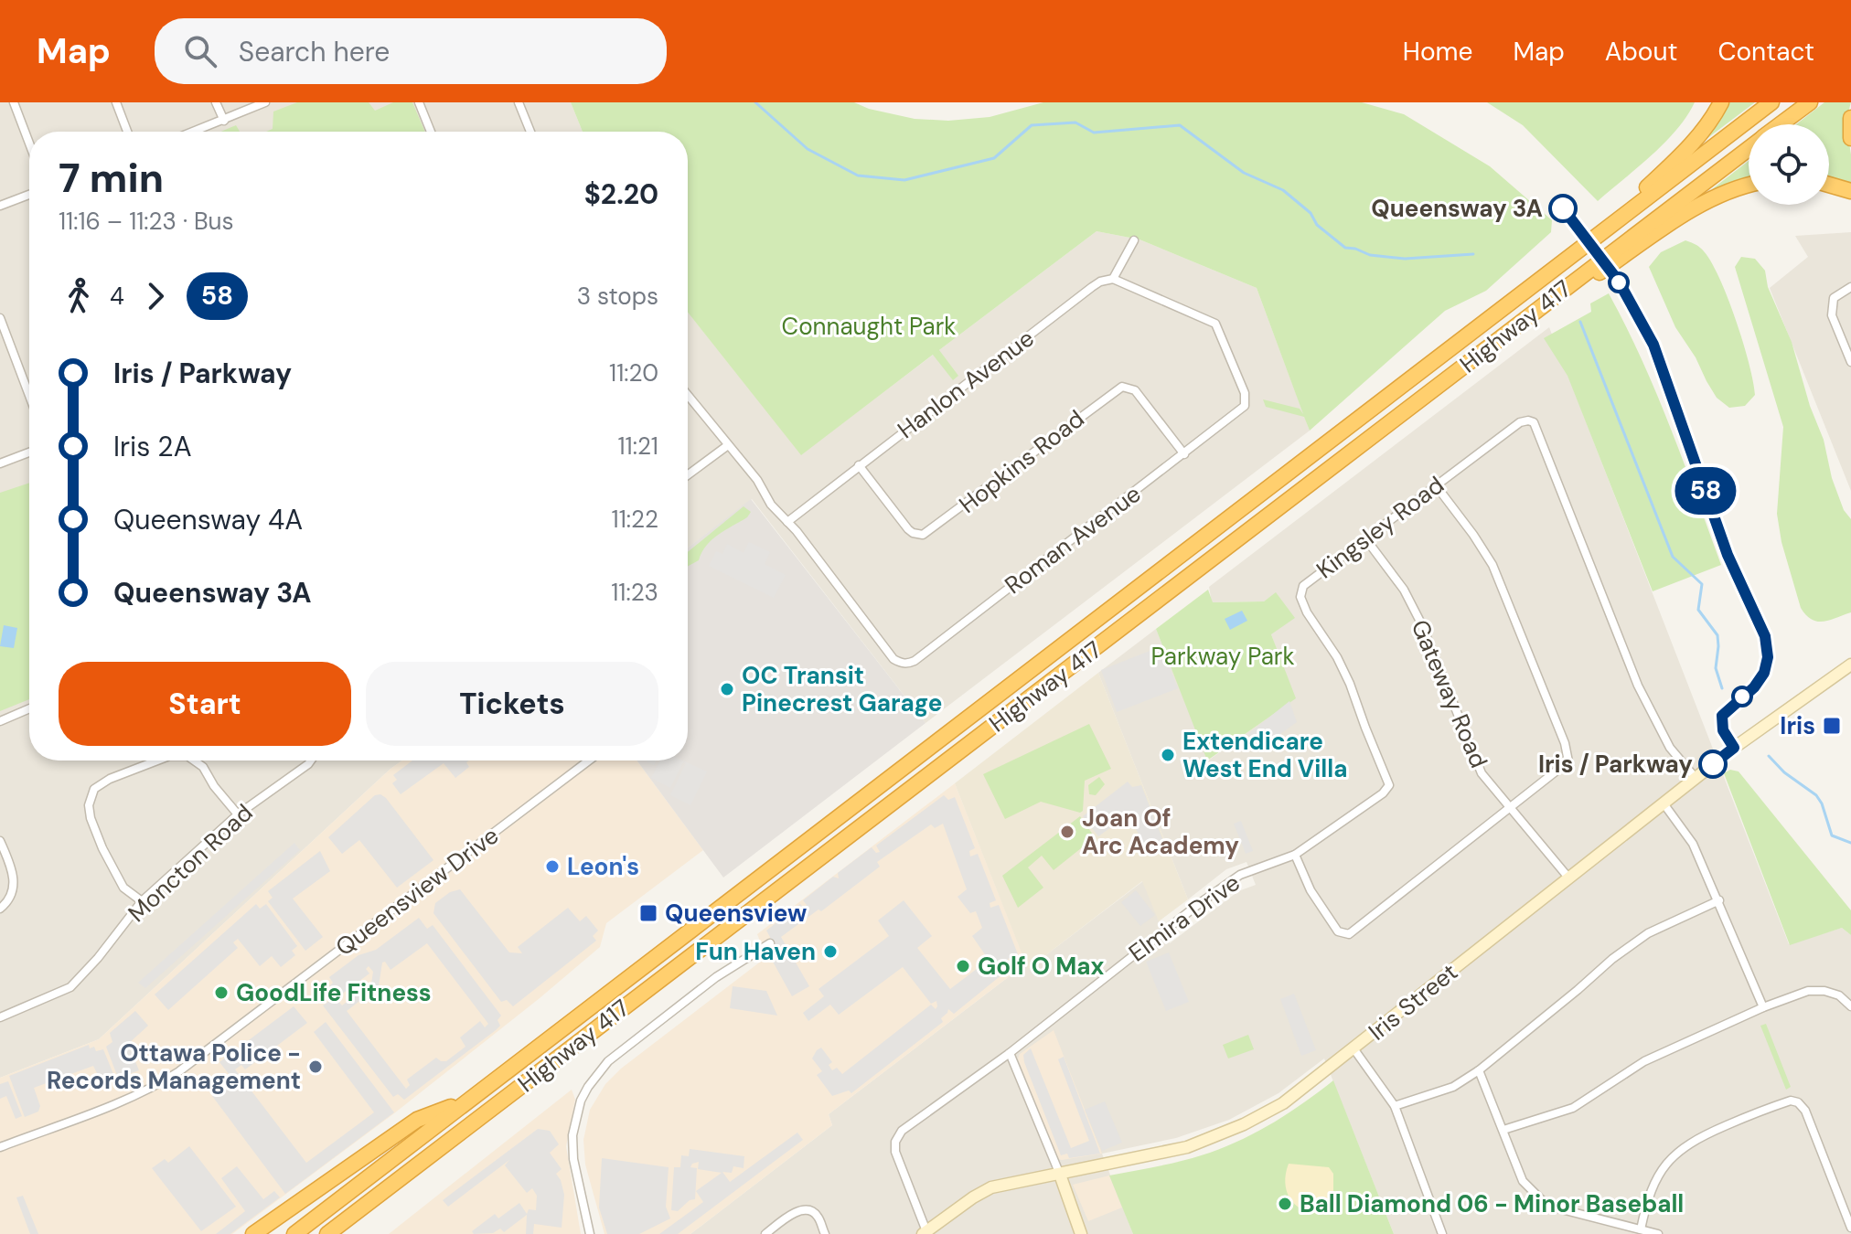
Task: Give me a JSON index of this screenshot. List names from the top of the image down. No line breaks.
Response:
{"streets":{"highway":["Highway 417"],"street":["Hanlon Avenue","Hopkins Road","Kingsley Road","Roman Avenue","Gateway Road","Moncton Road","Queensview Drive","Elmira Drive","Iris Street"]},"crossings":[["Hanlon Avenue","Hopkins Road"],["Hanlon Avenue","Roman Avenue"],["Hopkins Road","Roman Avenue"],["Kingsley Road","Gateway Road"],["Kingsley Road","Elmira Drive"],["Kingsley Road","Iris Street"],["Gateway Road","Iris Street"],["Elmira Drive","Iris Street"]],"parks":["Connaught Park","Parkway Park"],"places":{"other":["Queensway 3A","OC Transit Pinecrest Garage","Extendicare West End Villa","Iris / Parkway","Joan Of Arc Academy","Leon's","Fun Haven","Golf O Max","GoodLife Fitness","Ottawa Police - Records Management","Ball Diamond 06 - Minor Baseball"],"transit":["Iris","Queensview"]},"lines":["bus line 58"],"page":{"header":"Map","search":"Search here","nav":["Home","Map","About","Contact"],"on_map":"58","heading":["7 min","11:16 – 11:23 · Bus","$2.20"],"legs":["4","58","3 stops"],"list":[{"name":"Iris / Parkway","value":"11:20"},{"name":"Iris 2A","value":"11:21"},{"name":"Queensway 4A","value":"11:22"},{"name":"Queensway 3A","value":"11:23"}],"buttons":["Start","Tickets"]}}
